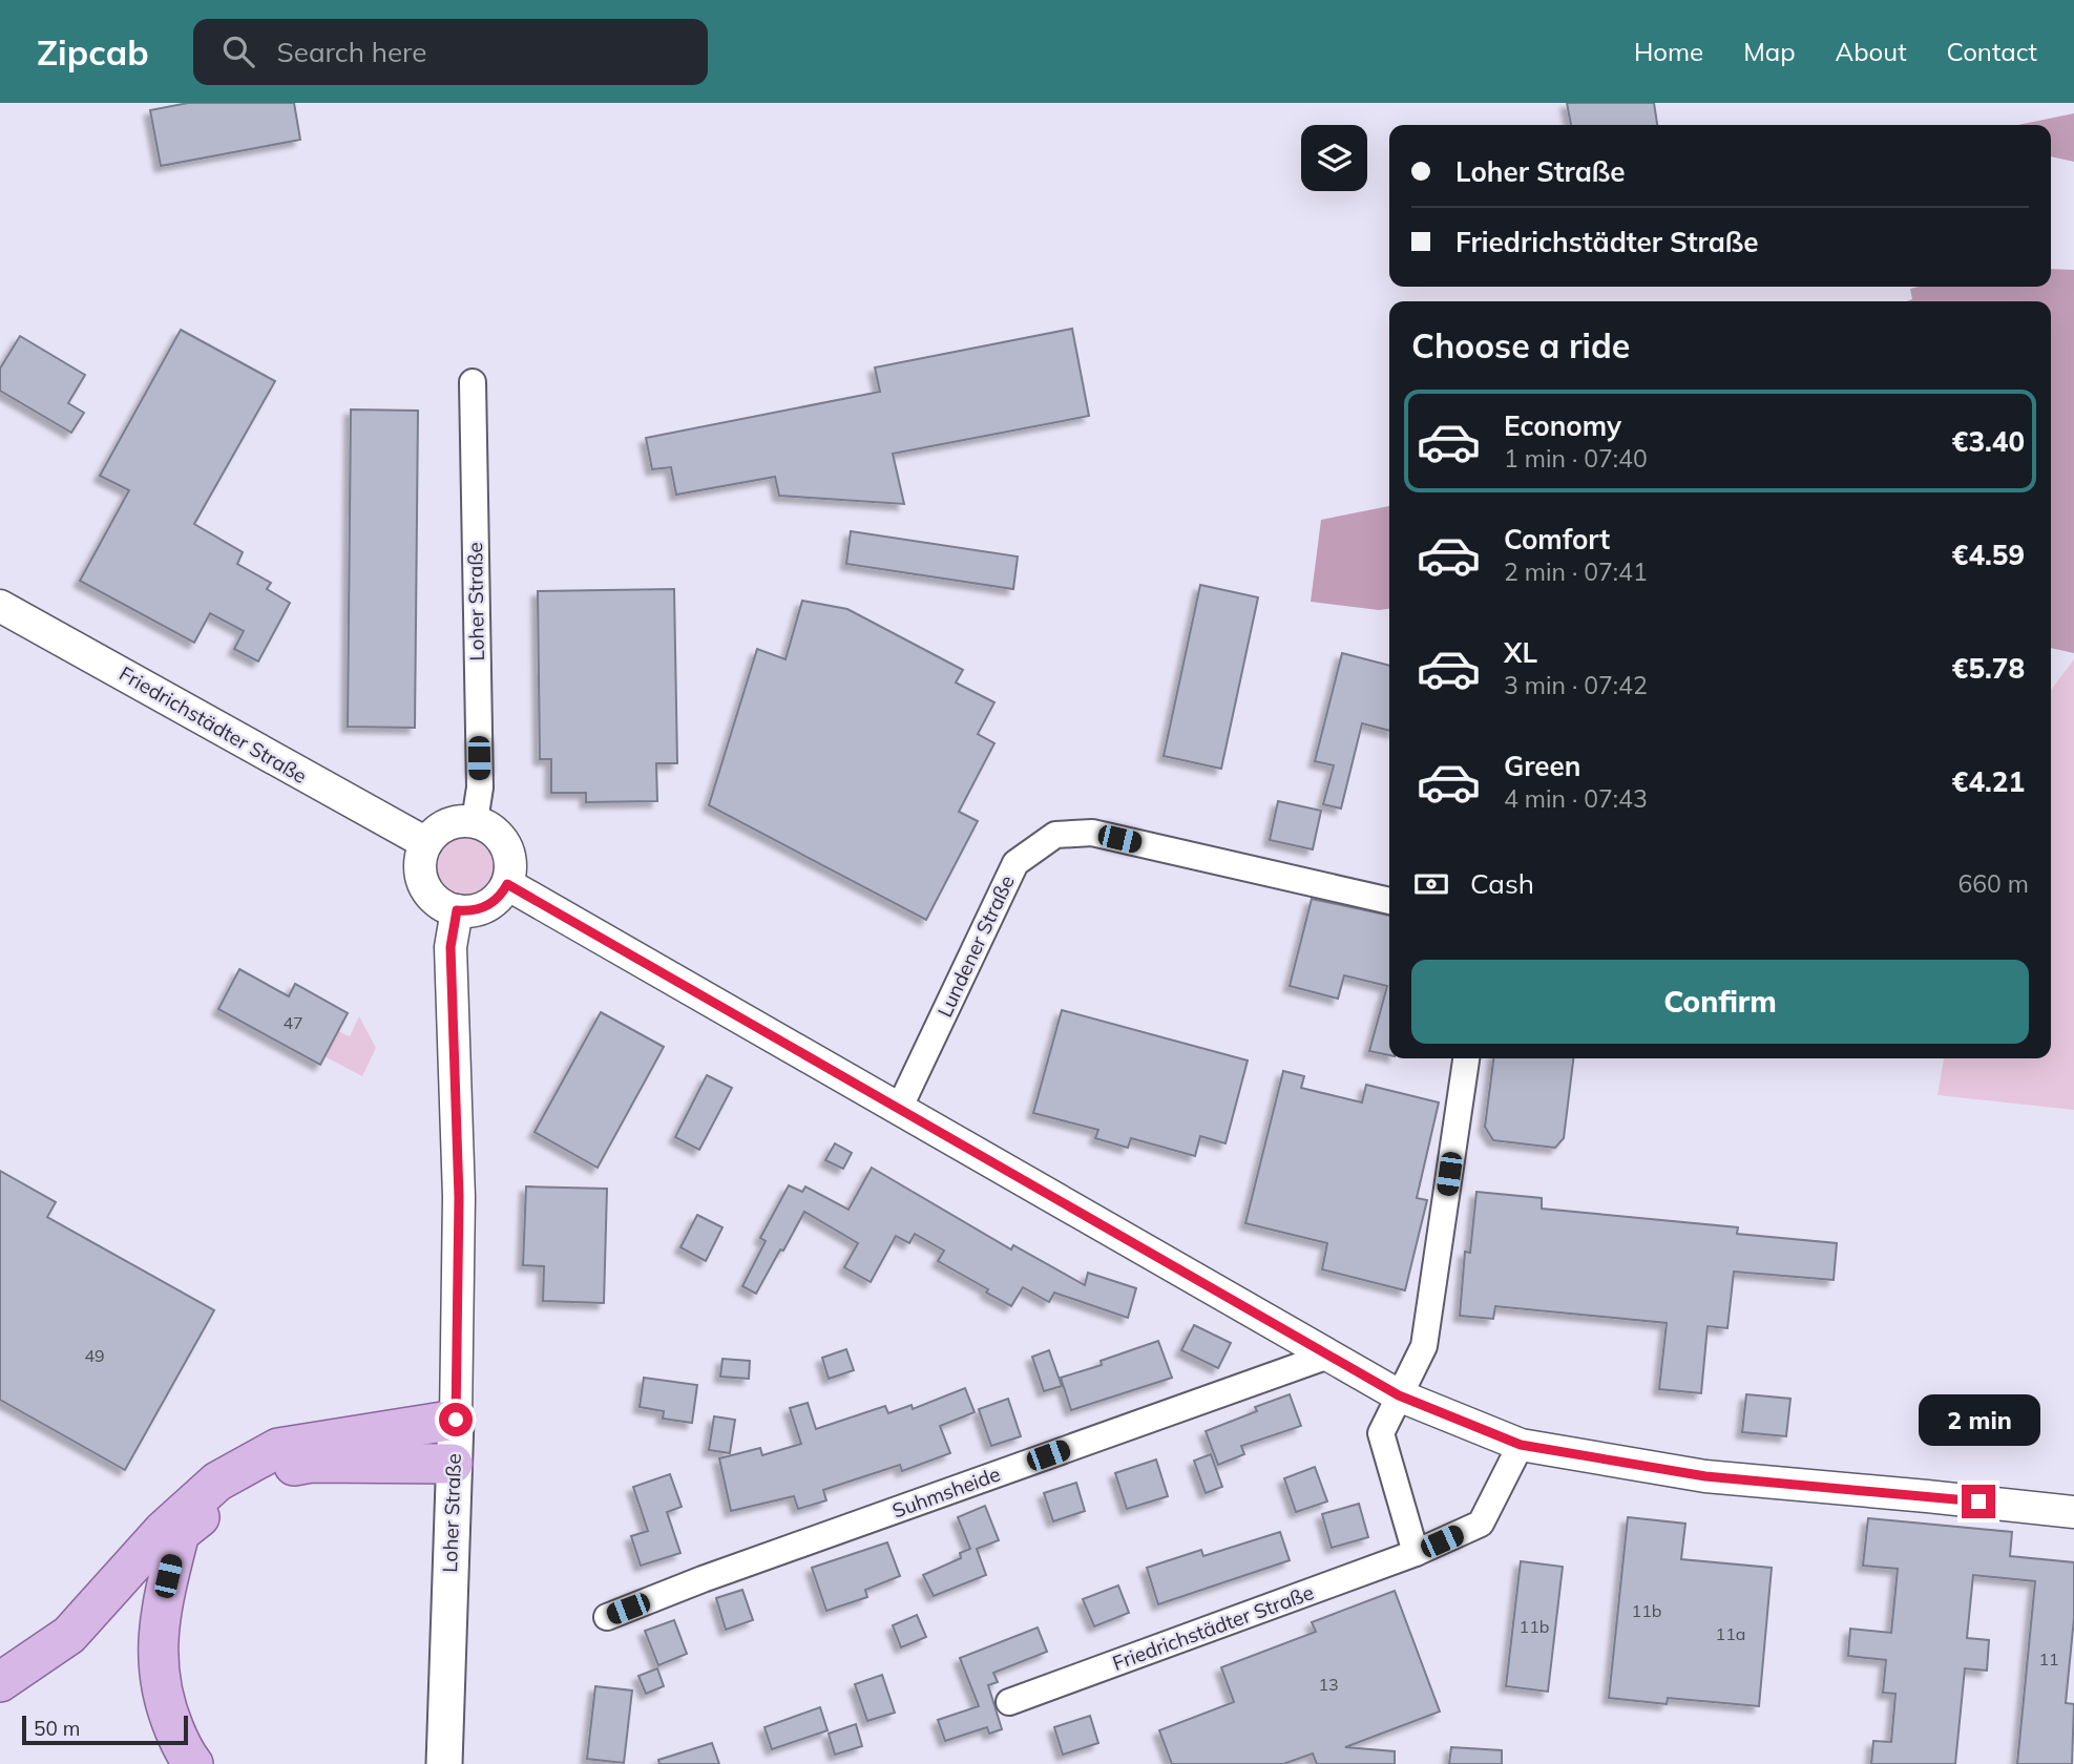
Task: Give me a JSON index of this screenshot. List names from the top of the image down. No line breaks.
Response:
{"streets":{"main road":["Loher Straße"],"street":["Friedrichstädter Straße","Lundener Straße","Suhmsheide"]},"crossings":[["Loher Straße","Friedrichstädter Straße"]],"house_numbers":["47","49","11b","11b","11a","11","13"],"scale_bar":"50 m","page":{"header":"Zipcab","search":"Search here","nav":["Home","Map","About","Contact"],"banner":["Loher Straße","Friedrichstädter Straße"],"heading":"Choose a ride","list":[{"name":"Economy","note":"1 min · 07:40","value":"€3.40"},{"name":"Comfort","note":"2 min · 07:41","value":"€4.59"},{"name":"XL","note":"3 min · 07:42","value":"€5.78"},{"name":"Green","note":"4 min · 07:43","value":"€4.21"}],"pay":["Cash","660 m"],"buttons":"Confirm","bubble":"2 min","scale":"50 m"}}
